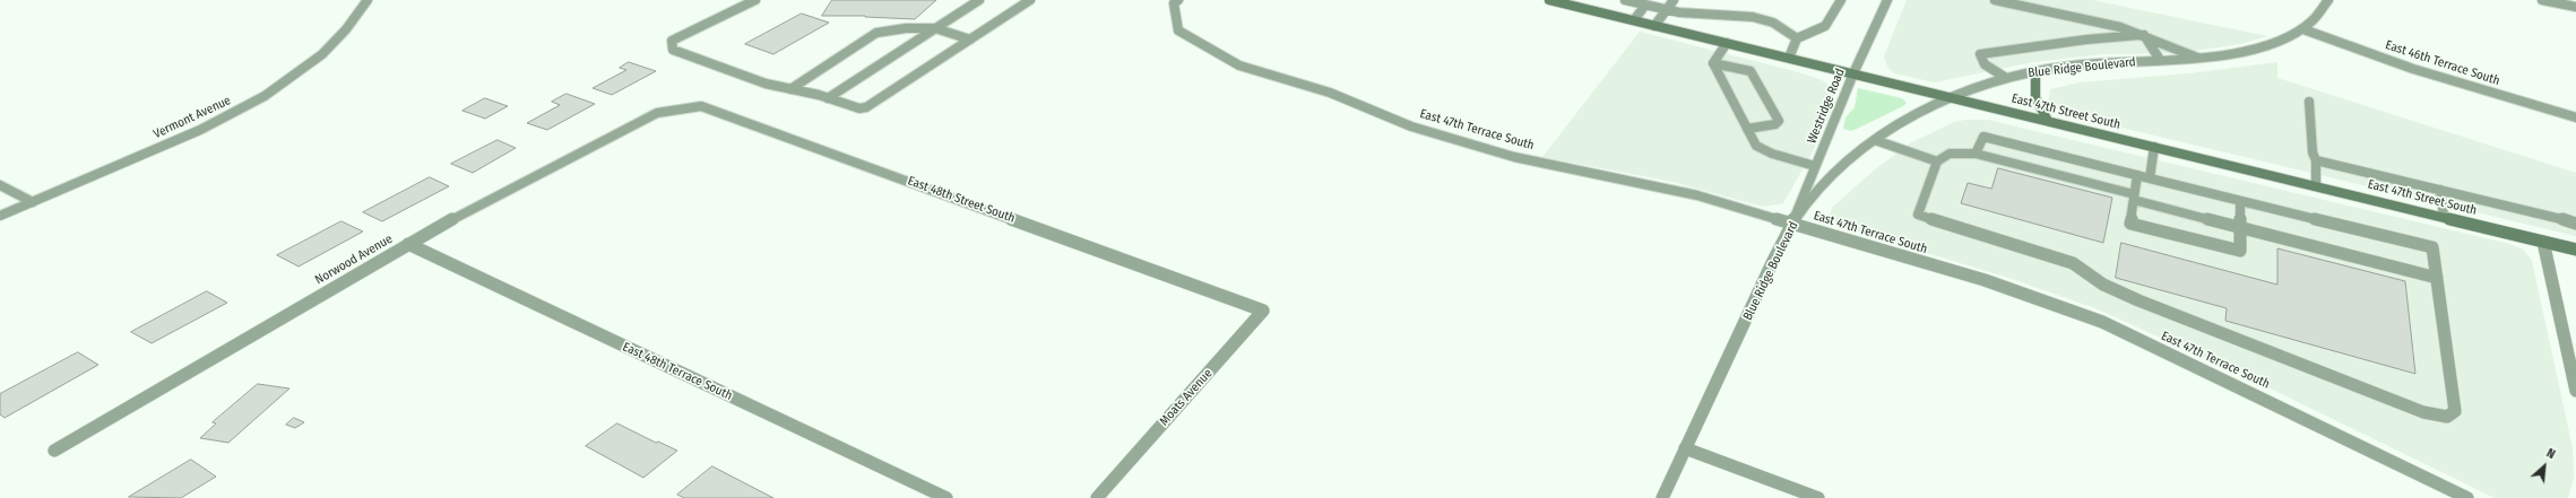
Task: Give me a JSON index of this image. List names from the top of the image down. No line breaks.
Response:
{"streets":{"main road":["East 47th Street South"],"street":["East 46th Terrace South","Blue Ridge Boulevard","Westridge Road","Vermont Avenue","East 47th Terrace South","East 48th Street South","Norwood Avenue","East 48th Terrace South","Moats Avenue"]},"crossings":[["East 46th Terrace South","Blue Ridge Boulevard"],["Blue Ridge Boulevard","Westridge Road"],["Blue Ridge Boulevard","East 47th Street South"],["Blue Ridge Boulevard","East 47th Terrace South"],["Westridge Road","East 47th Street South"],["Westridge Road","East 47th Terrace South"],["East 48th Street South","Norwood Avenue"],["East 48th Street South","Moats Avenue"],["Norwood Avenue","East 48th Terrace South"]],"north":"top right"}
